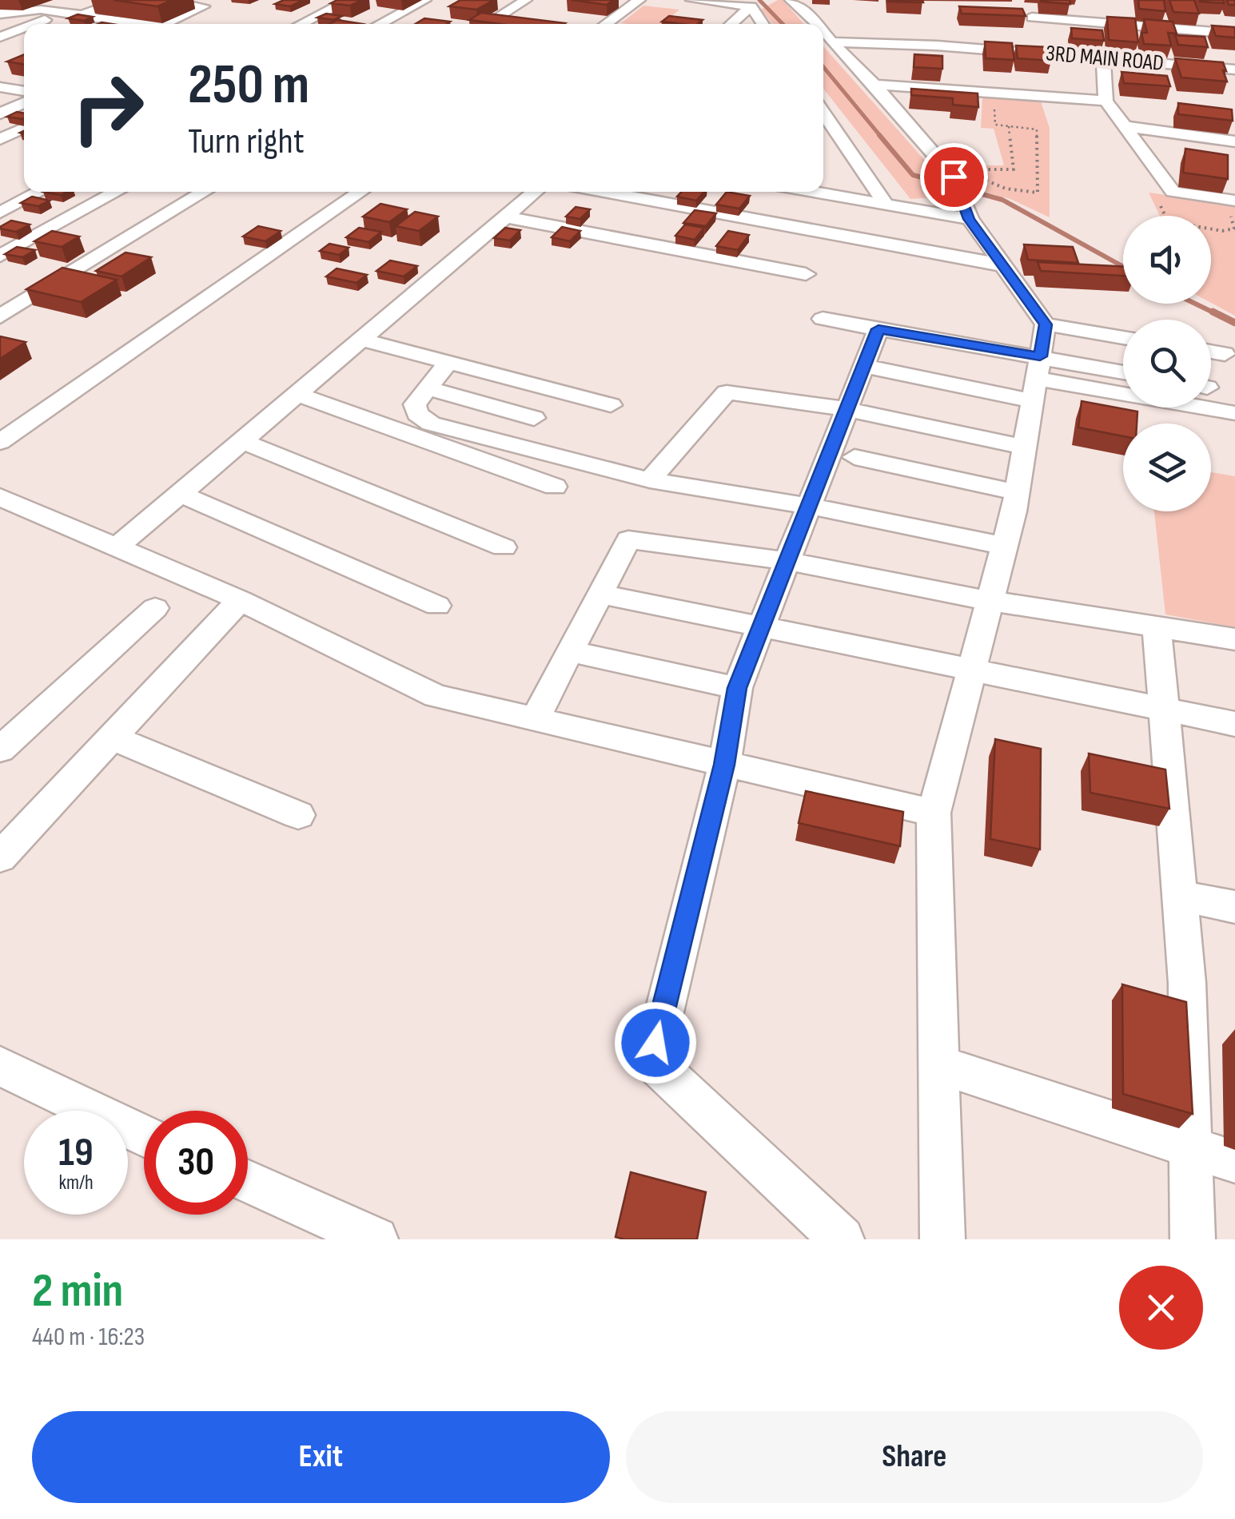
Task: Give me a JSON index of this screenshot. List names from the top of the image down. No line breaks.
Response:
{"streets":{"street":["3RD MAIN ROAD"]},"page":{"turn":["250 m","Turn right"],"speed":"19 km/h","limit":"30","heading":["2 min","440 m · 16:23"],"buttons":["Exit","Share"]}}
